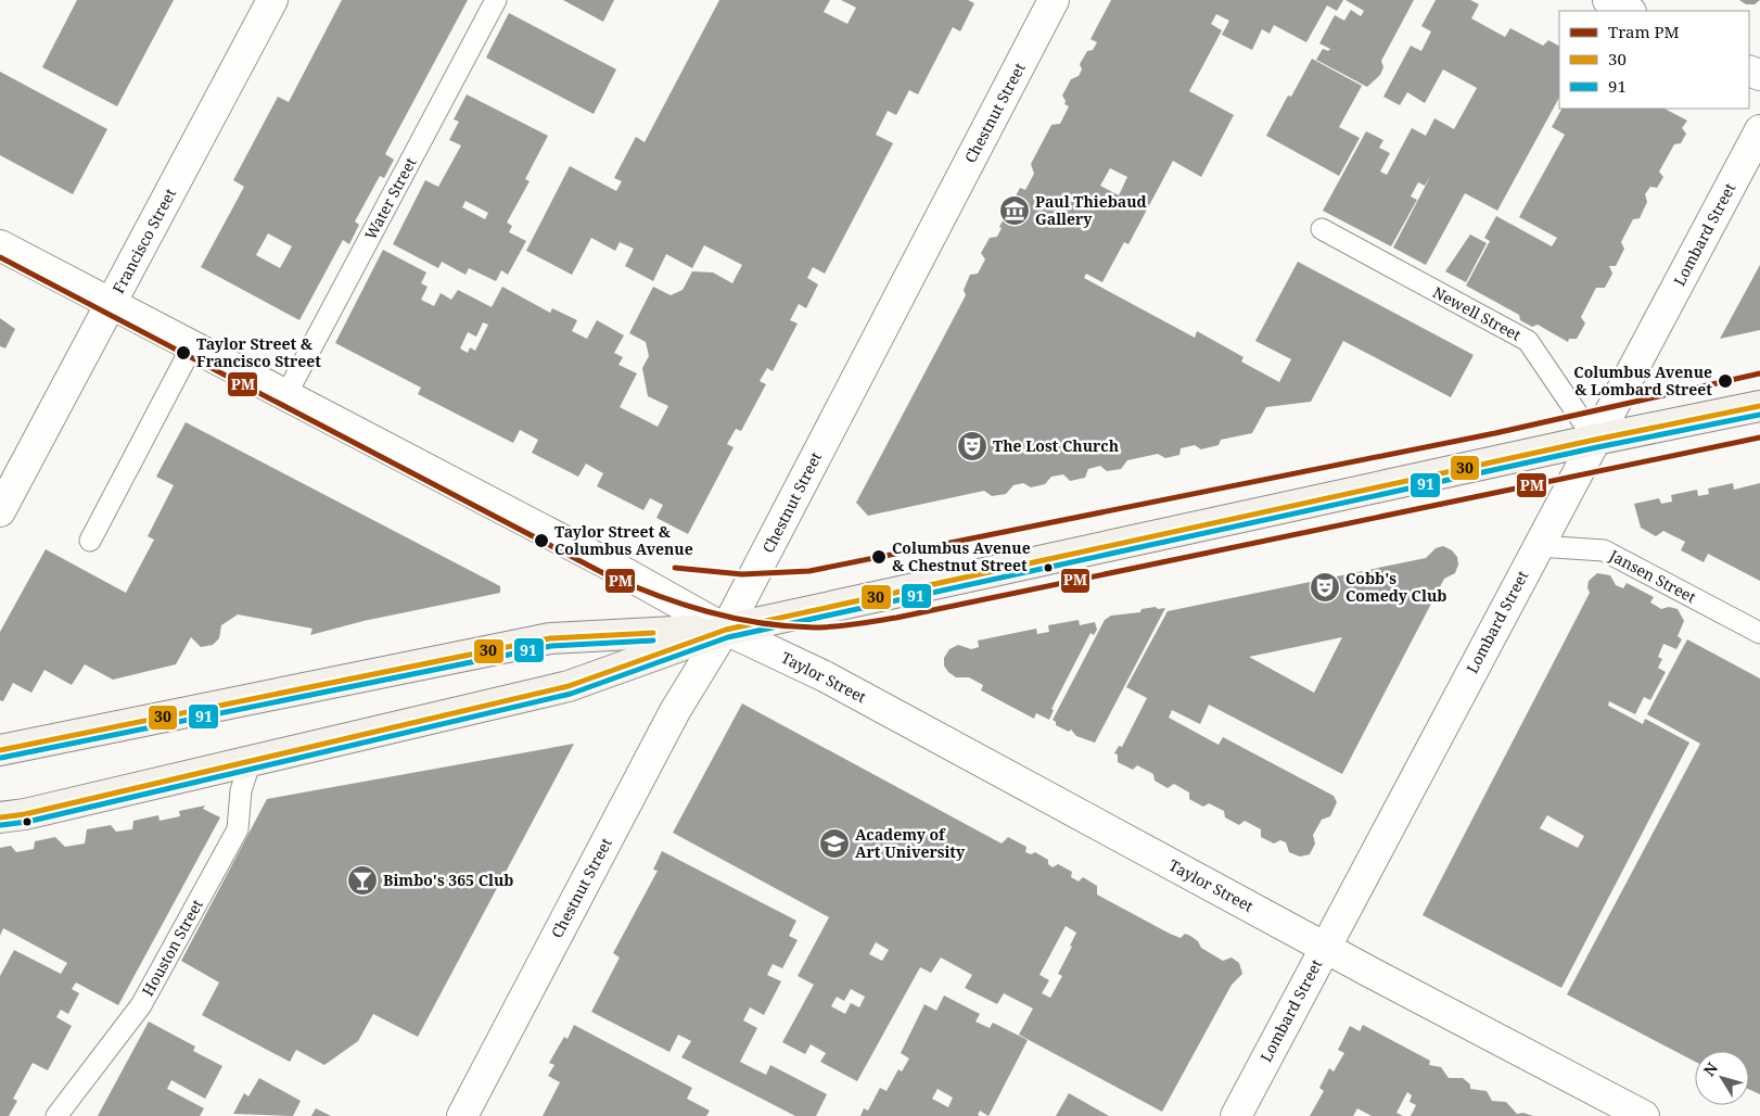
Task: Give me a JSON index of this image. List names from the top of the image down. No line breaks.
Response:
{"streets":{"street":["Chestnut Street","Lombard Street","Francisco Street","Taylor Street"],"lane":["Water Street","Newell Street","Jansen Street","Houston Street"]},"crossings":[["Chestnut Street","Taylor Street"],["Water Street","Taylor Street"],["Lombard Street","Newell Street"],["Lombard Street","Jansen Street"],["Lombard Street","Taylor Street"],["Francisco Street","Taylor Street"]],"places":{"museum":["Paul Thiebaud Gallery"],"other":["Taylor Street & Francisco Street","Columbus Avenue & Lombard Street","Taylor Street & Columbus Avenue","Columbus Avenue & Chestnut Street"],"theatre":["The Lost Church","Cobb's Comedy Club"],"school or university":["Academy of Art University"],"bar":["Bimbo's 365 Club"]},"lines":["tram line PM","transit line 30","transit line 91"],"legend":["Tram PM","30","91"],"north":"top left"}
